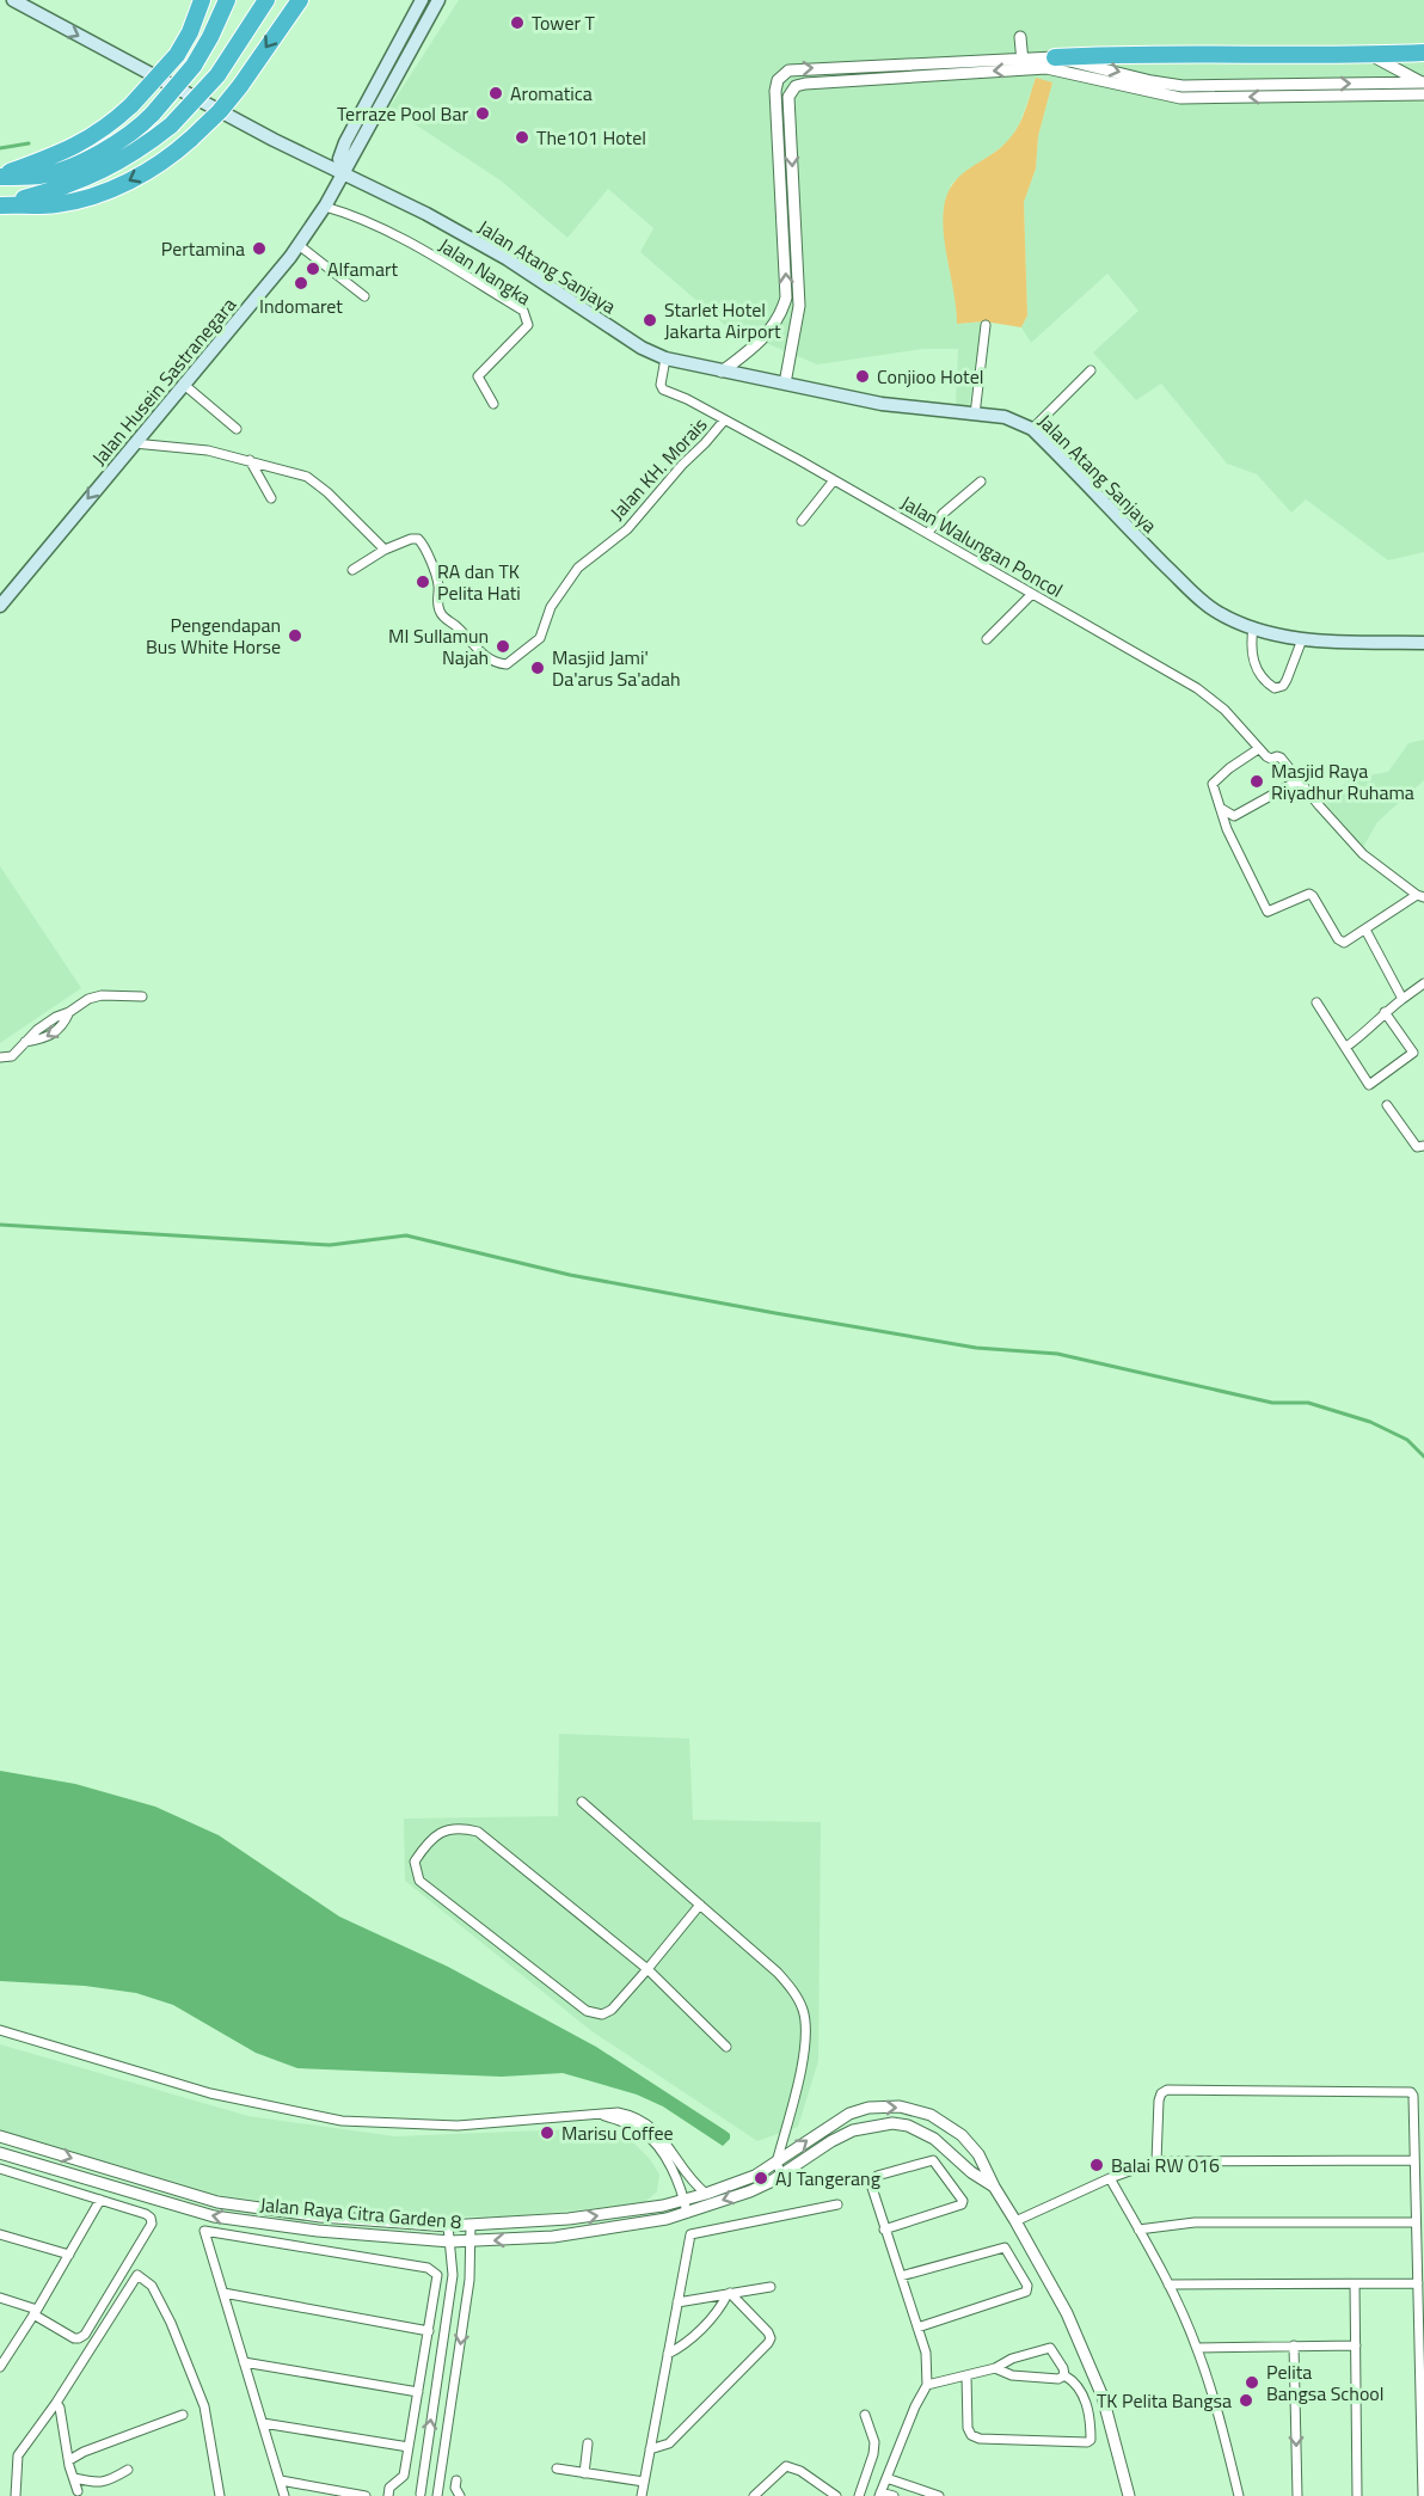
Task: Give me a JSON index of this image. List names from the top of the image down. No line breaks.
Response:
{"streets":{"main road":["Jalan Atang Sanjaya","Jalan Husein Sastranegara"],"street":["Jalan Nangka","Jalan KH. Morais","Jalan Walungan Poncol","Jalan Raya Citra Garden 8"]},"crossings":[["Jalan Atang Sanjaya","Jalan Husein Sastranegara"],["Jalan Atang Sanjaya","Jalan Walungan Poncol"],["Jalan Nangka","Jalan Husein Sastranegara"],["Jalan KH. Morais","Jalan Walungan Poncol"]],"places":["Tower T","Aromatica","Terraze Pool Bar","The101 Hotel","Pertamina","Alfamart","Indomaret","Starlet Hotel Jakarta Airport","Conjioo Hotel","RA dan TK Pelita Hati","Pengendapan Bus White Horse","MI Sullamun Najah","Masjid Jami' Da'arus Sa'adah","Masjid Raya Riyadhur Ruhama","Marisu Coffee","Balai RW 016","AJ Tangerang","Pelita Bangsa School","TK Pelita Bangsa"]}
